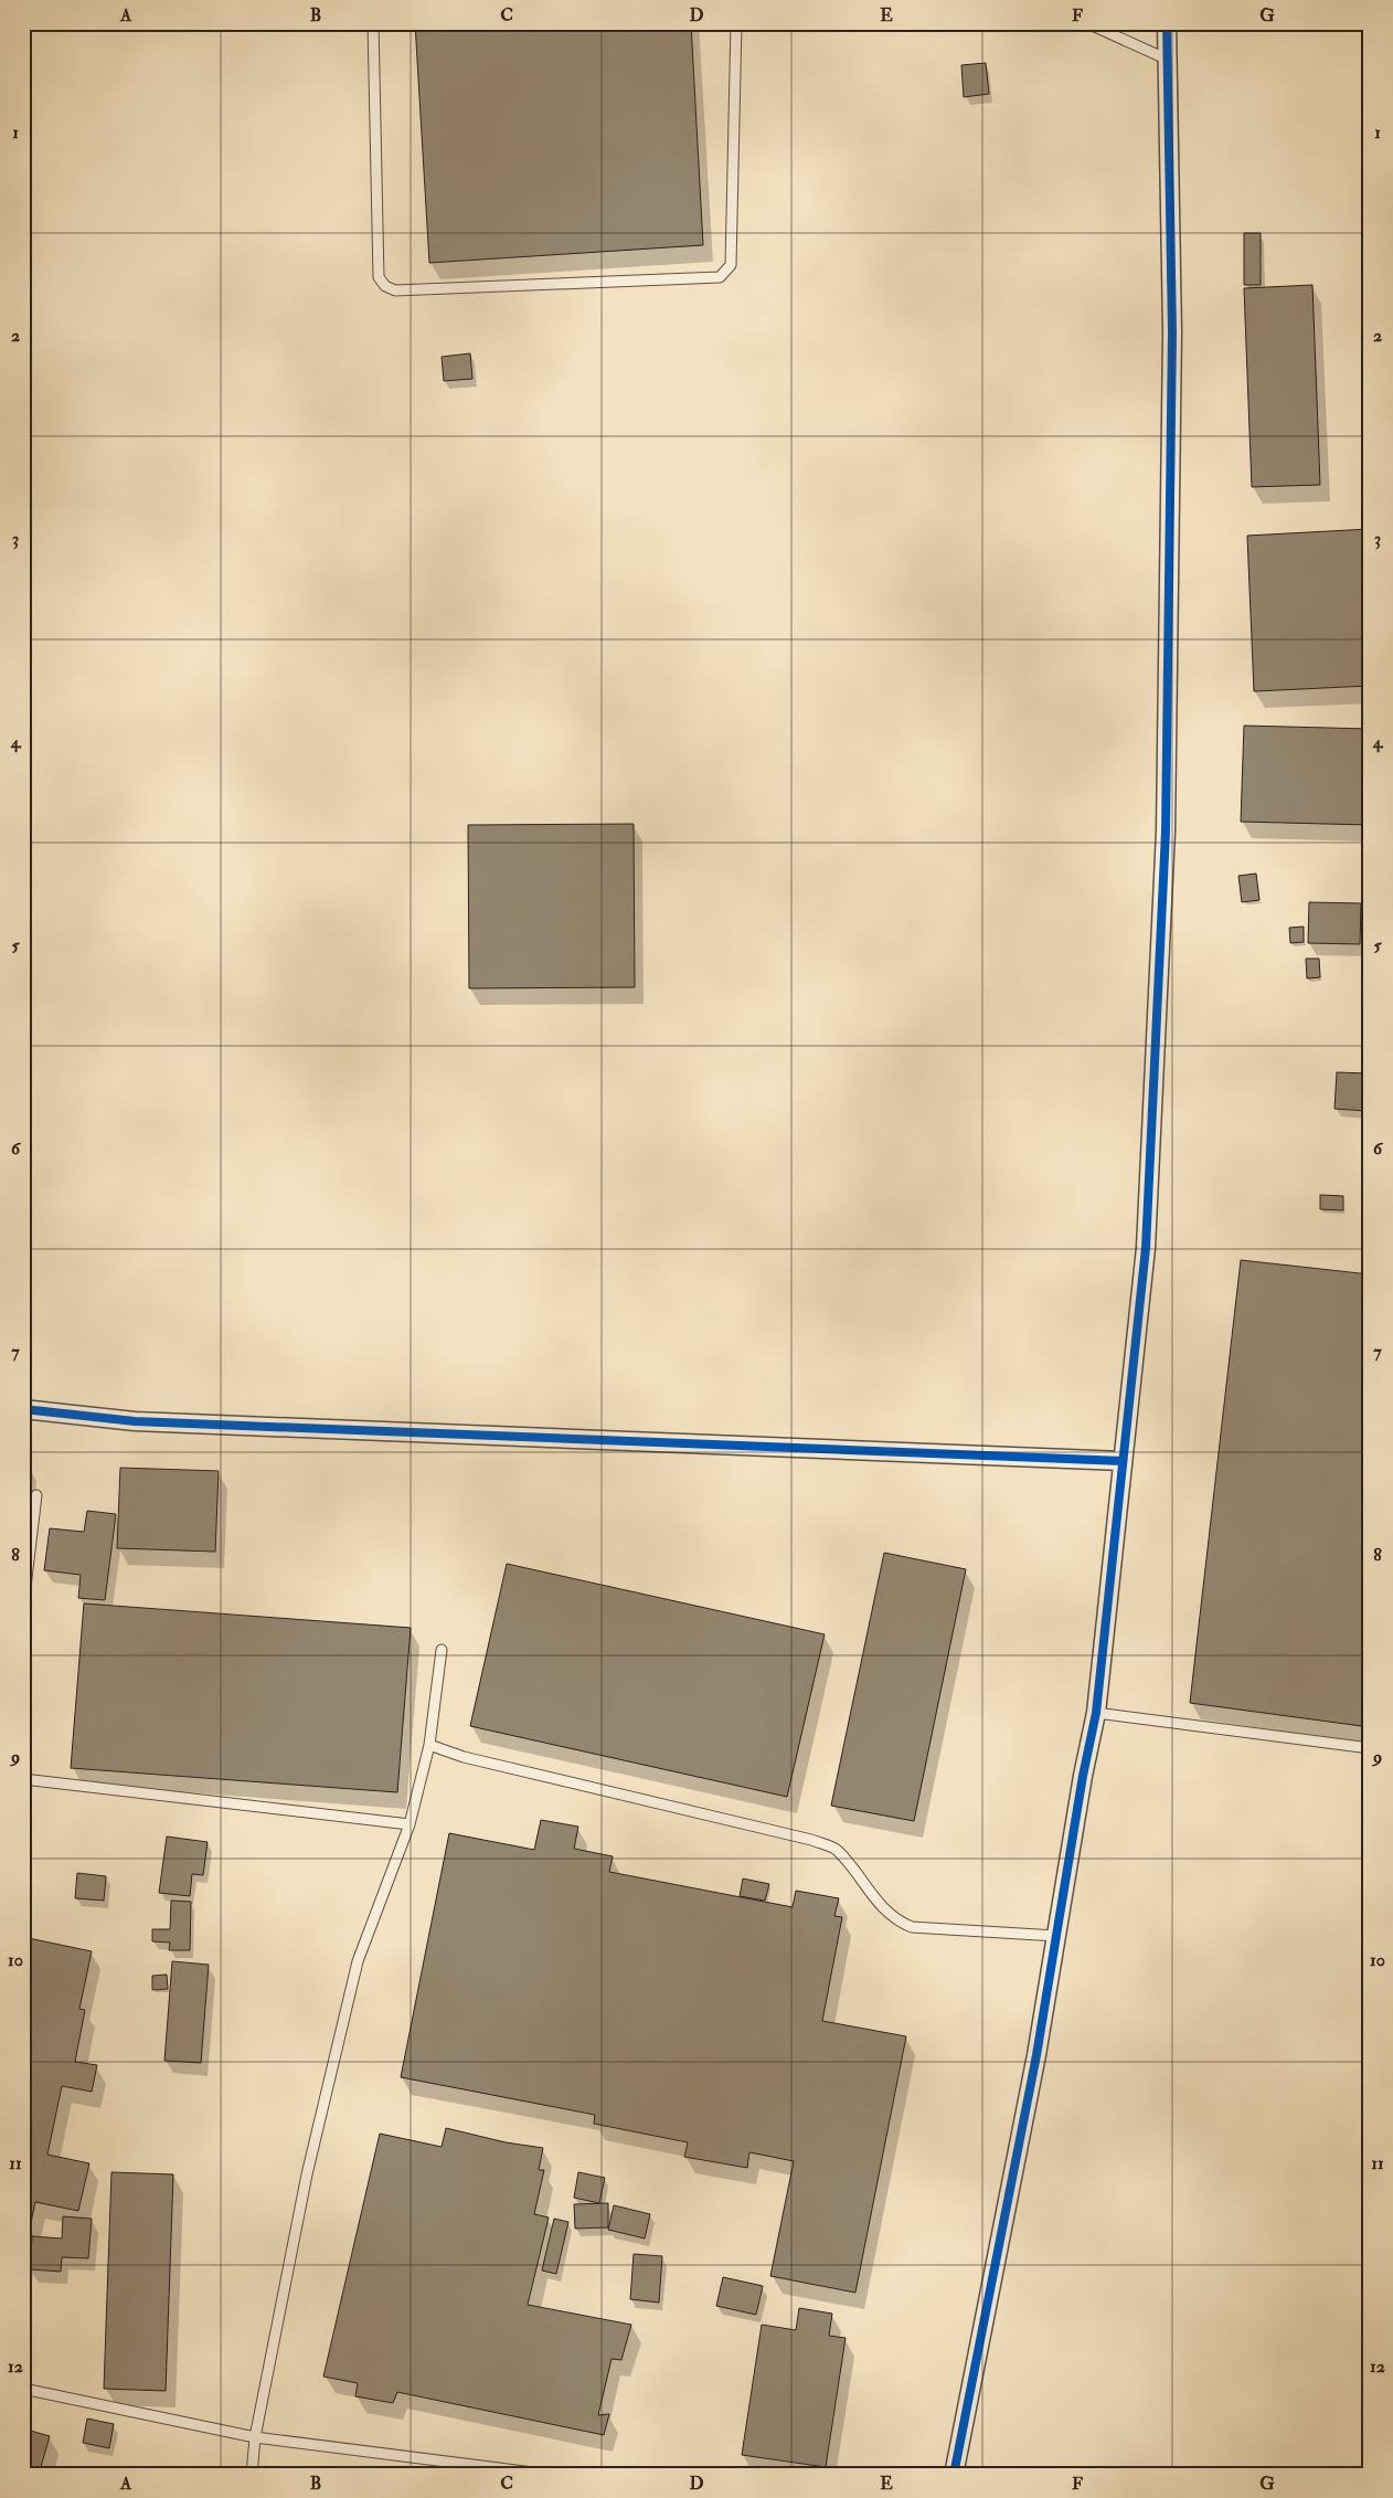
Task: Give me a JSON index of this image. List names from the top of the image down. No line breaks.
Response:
{"grid":{"columns":["A","B","C","D","E","F","G"],"rows":["1","2","3","4","5","6","7","8","9","10","11","12"]}}
